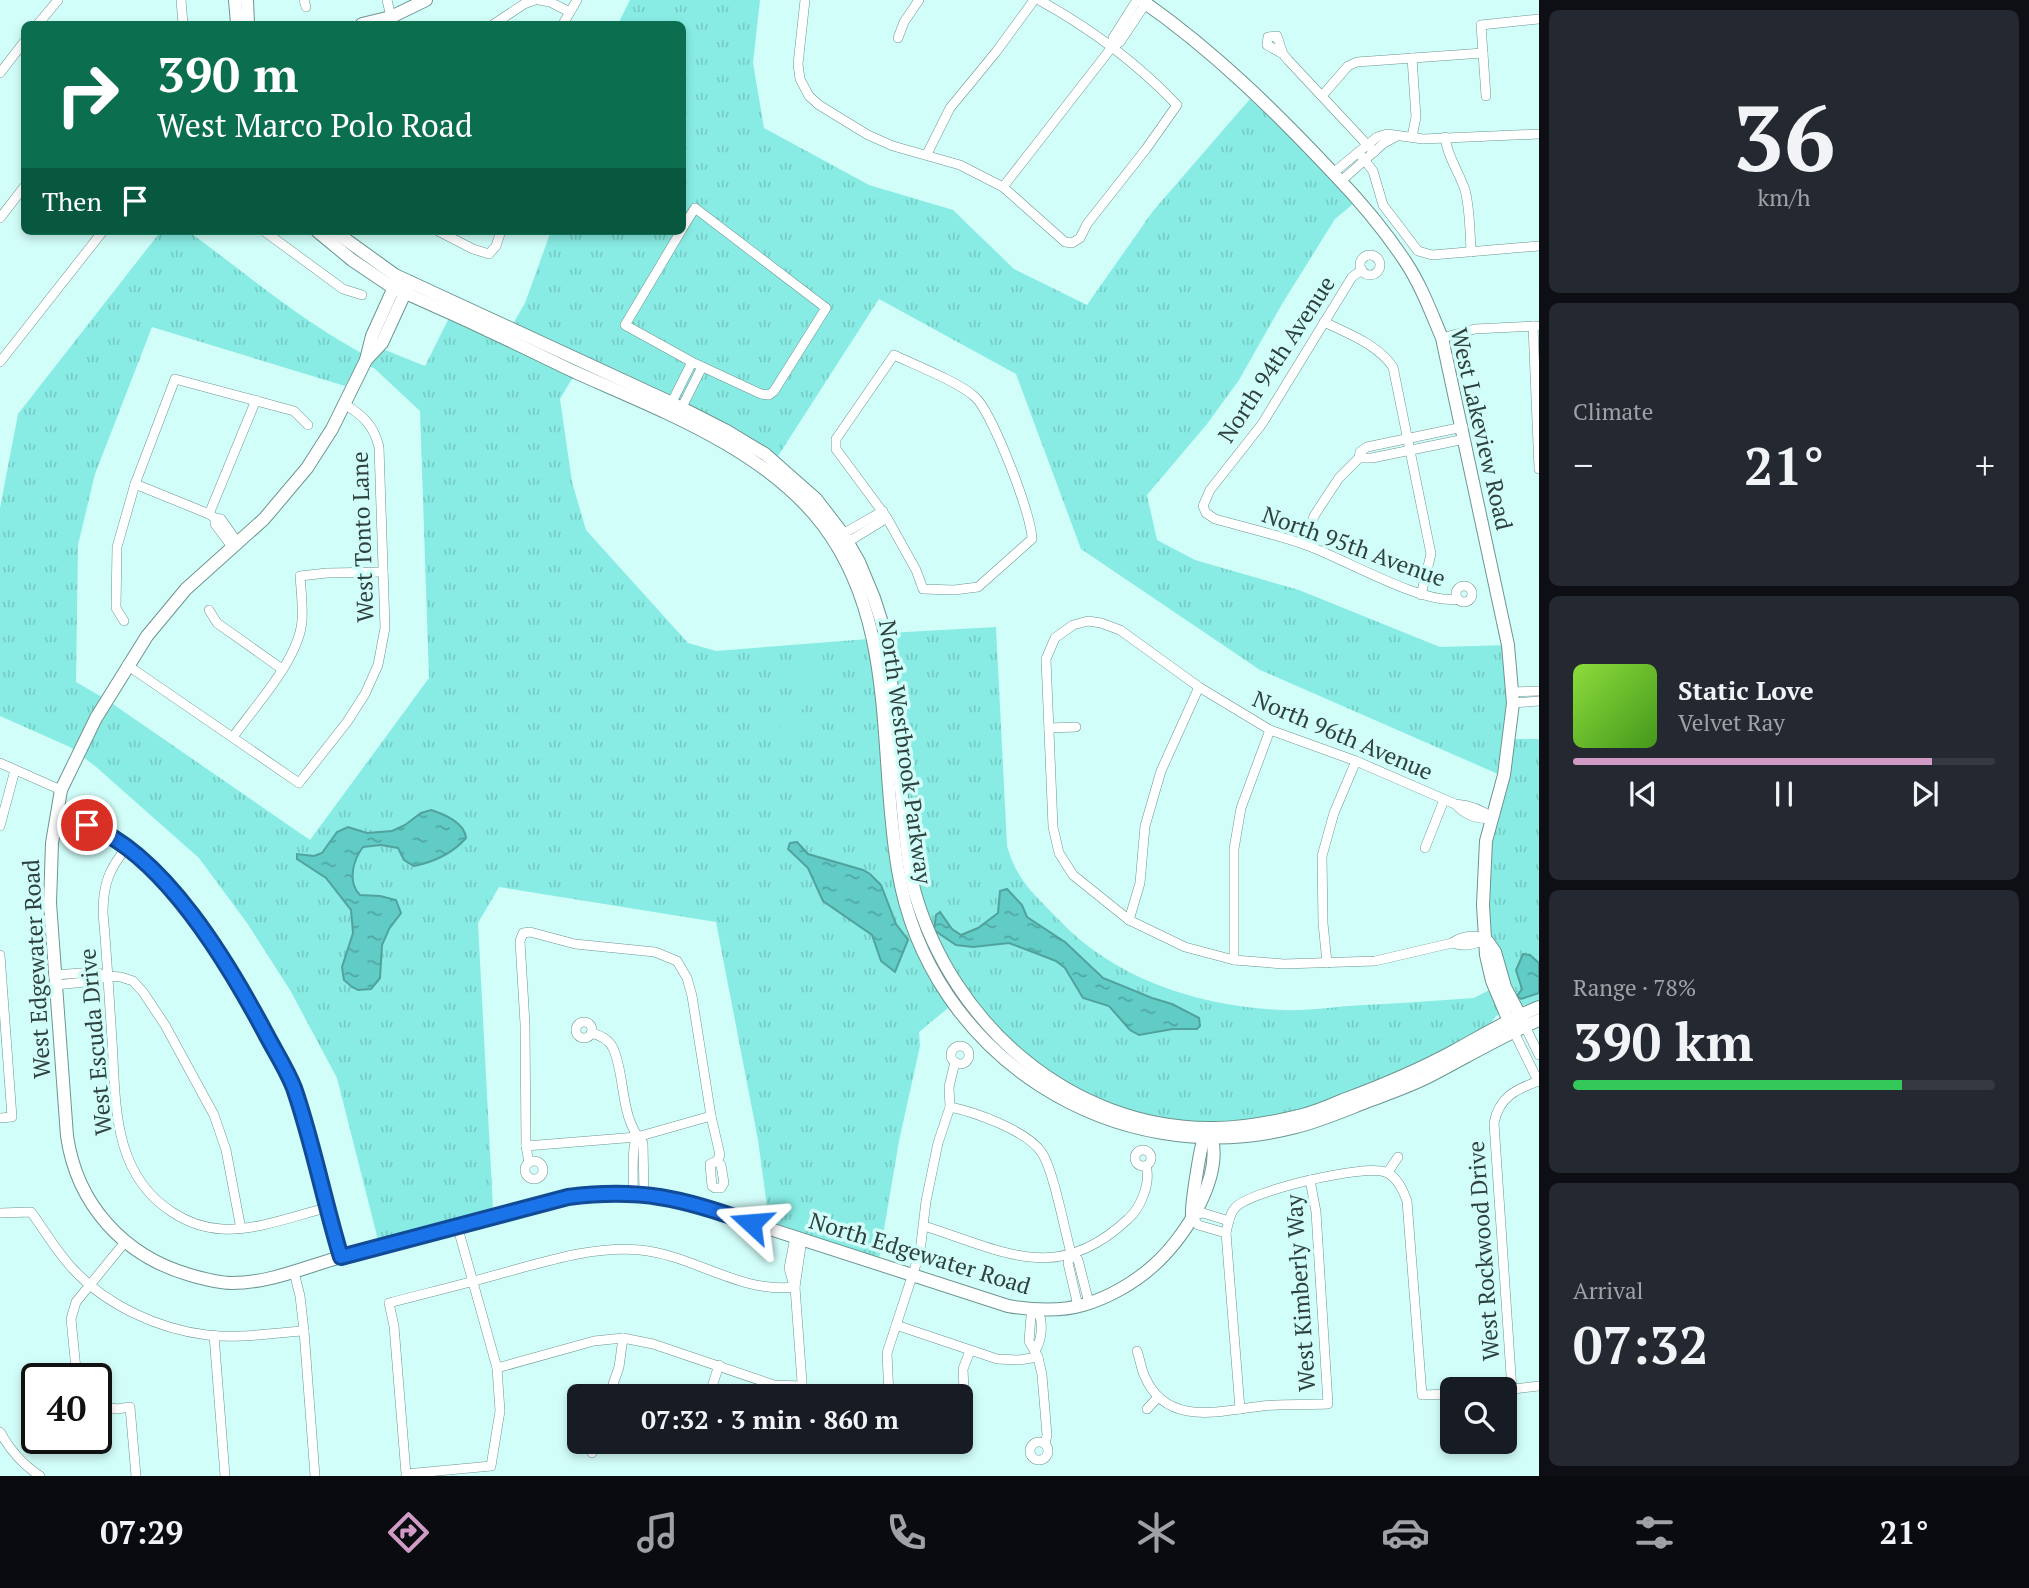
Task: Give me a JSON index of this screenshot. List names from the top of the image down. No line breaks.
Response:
{"streets":{"street":["North 94th Avenue","West Lakeview Road","West Tonto Lane","North 95th Avenue","North 96th Avenue","North Westbrook Parkway","West Edgewater Road","West Escuda Drive","West Rockwood Drive","North Edgewater Road","West Kimberly Way"]},"crossings":[["North 94th Avenue","North 95th Avenue"],["West Lakeview Road","North 96th Avenue"],["West Lakeview Road","North Westbrook Parkway"],["West Lakeview Road","West Rockwood Drive"],["West Tonto Lane","West Edgewater Road"],["North Westbrook Parkway","West Edgewater Road"],["North Westbrook Parkway","North Edgewater Road"],["West Edgewater Road","North Edgewater Road"]],"page":{"tile":[["36","km/h"],"Climate",["Range · 78%","390 km"],["Arrival","07:32"]],"turn":["390 m","West Marco Polo Road"],"then":"Then","heat":["−","21°","+"],"song":["Static Love","Velvet Ray"],"limit":"40","trip":"07:32 · 3 min · 860 m","tabs":["07:29","21°"]}}
